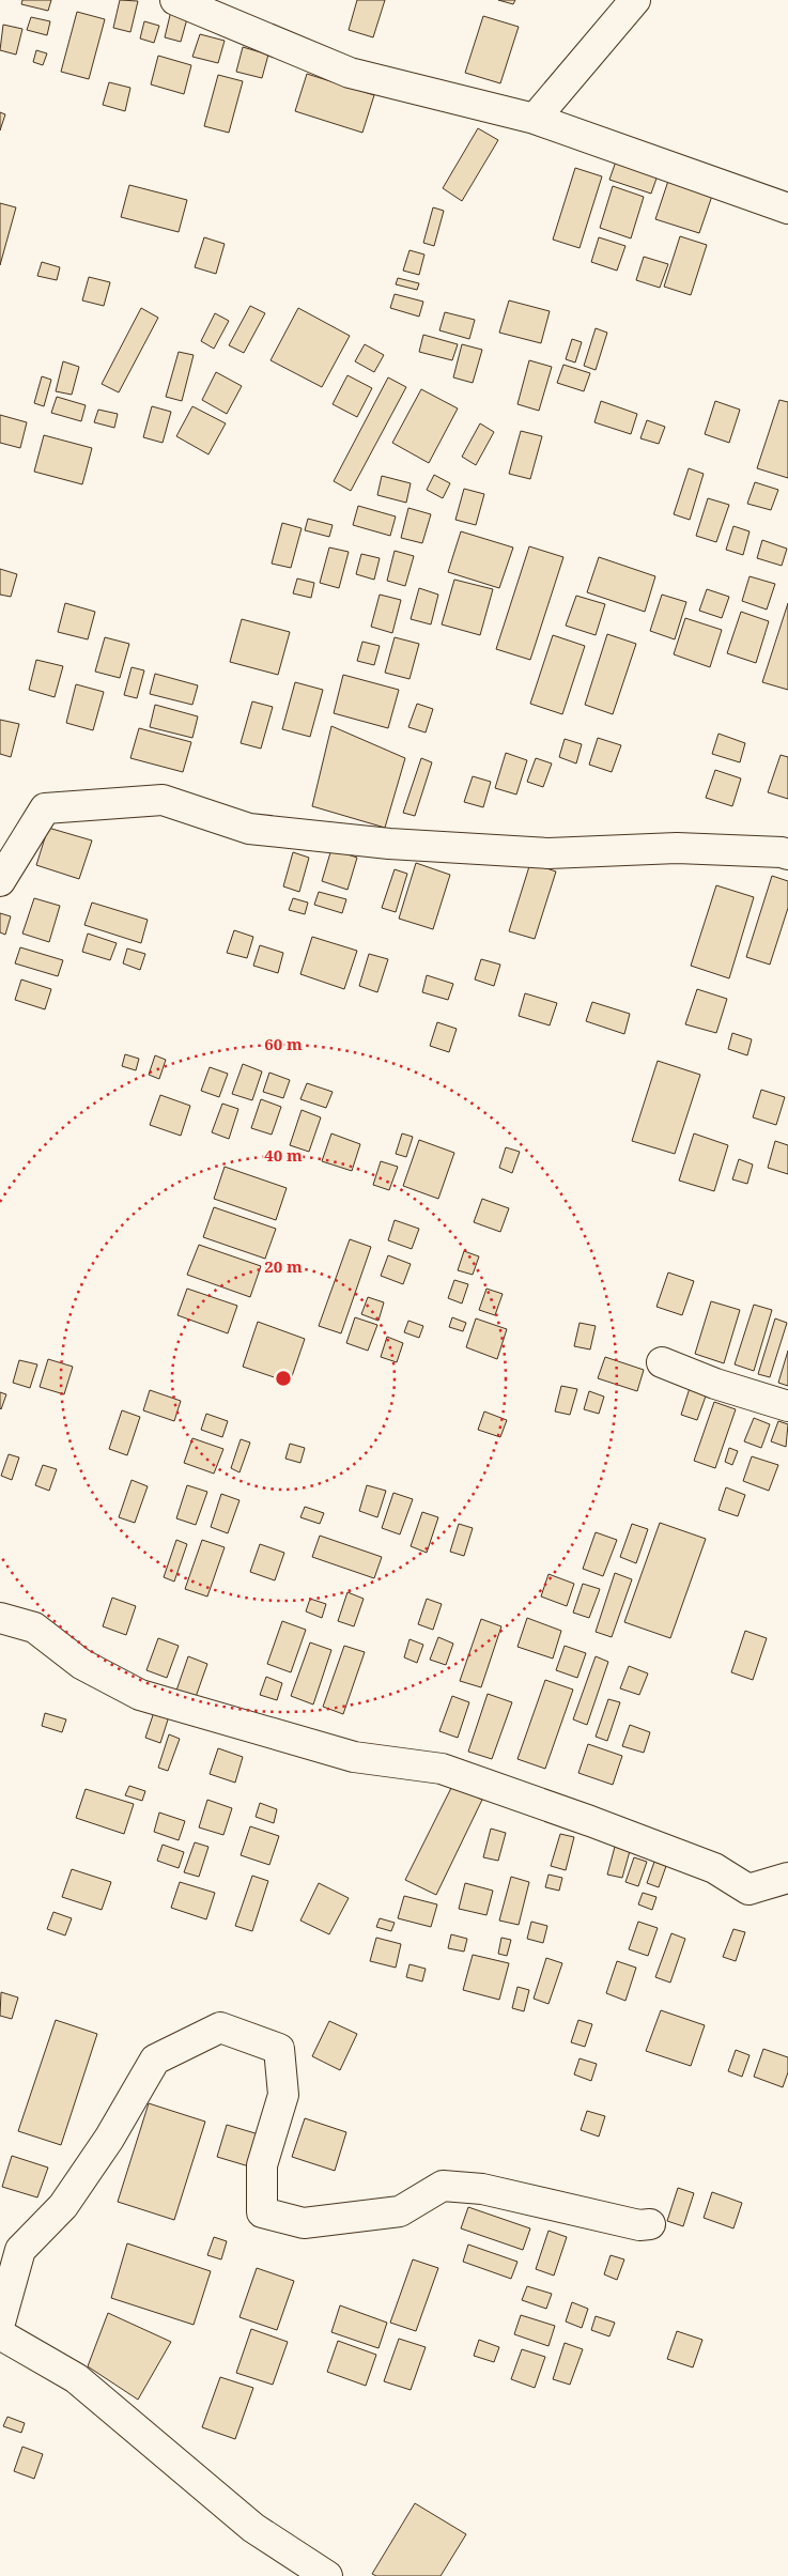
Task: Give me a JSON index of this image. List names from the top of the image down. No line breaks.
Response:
{"rings":["60 m","40 m","20 m"]}
